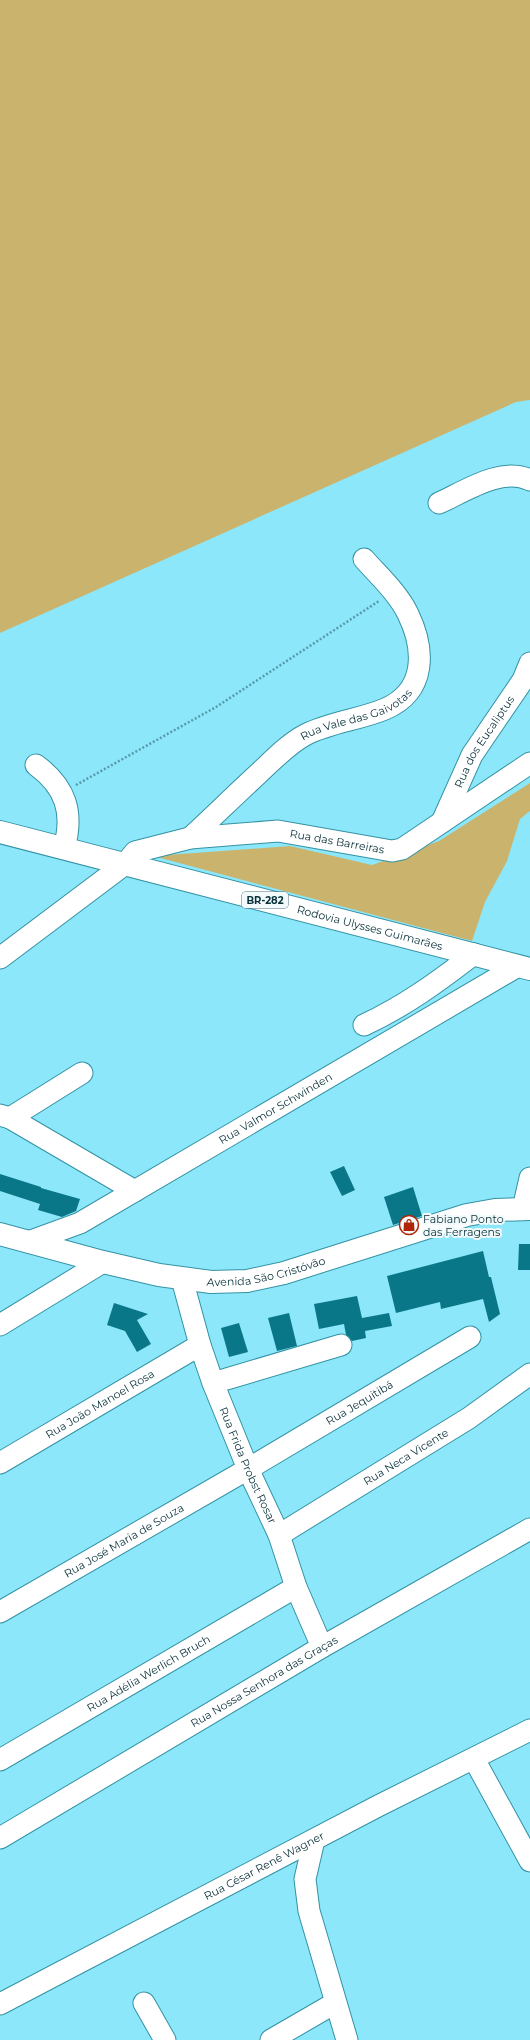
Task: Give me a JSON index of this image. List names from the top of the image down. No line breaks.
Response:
{"streets":{"main road":["BR-282","Rodovia Ulysses Guimarães","Avenida São Cristóvão"],"street":["Rua Vale das Gaivotas","Rua dos Eucaliptus","Rua das Barreiras","Rua Valmor Schwinden","Rua Jequitibá","Rua João Manoel Rosa","Rua Neca Vicente","Rua Frida Probst Rosar","Rua José Maria de Souza","Rua Adélia Werlich Bruch","Rua Nossa Senhora das Graças","Rua César Renê Wagner"]},"crossings":[["Rua Vale das Gaivotas","Rua das Barreiras"],["Rua dos Eucaliptus","Rua das Barreiras"],["Rua das Barreiras","Rodovia Ulysses Guimarães"],["Rodovia Ulysses Guimarães","Rua Valmor Schwinden"],["Rua Valmor Schwinden","Avenida São Cristóvão"],["Avenida São Cristóvão","Rua Frida Probst Rosar"],["Rua Jequitibá","Rua Frida Probst Rosar"],["Rua Jequitibá","Rua José Maria de Souza"],["Rua João Manoel Rosa","Rua Frida Probst Rosar"],["Rua Neca Vicente","Rua Frida Probst Rosar"],["Rua Frida Probst Rosar","Rua José Maria de Souza"],["Rua Frida Probst Rosar","Rua Adélia Werlich Bruch"],["Rua Frida Probst Rosar","Rua Nossa Senhora das Graças"]],"places":{"shop":["Fabiano Ponto das Ferragens"]}}
